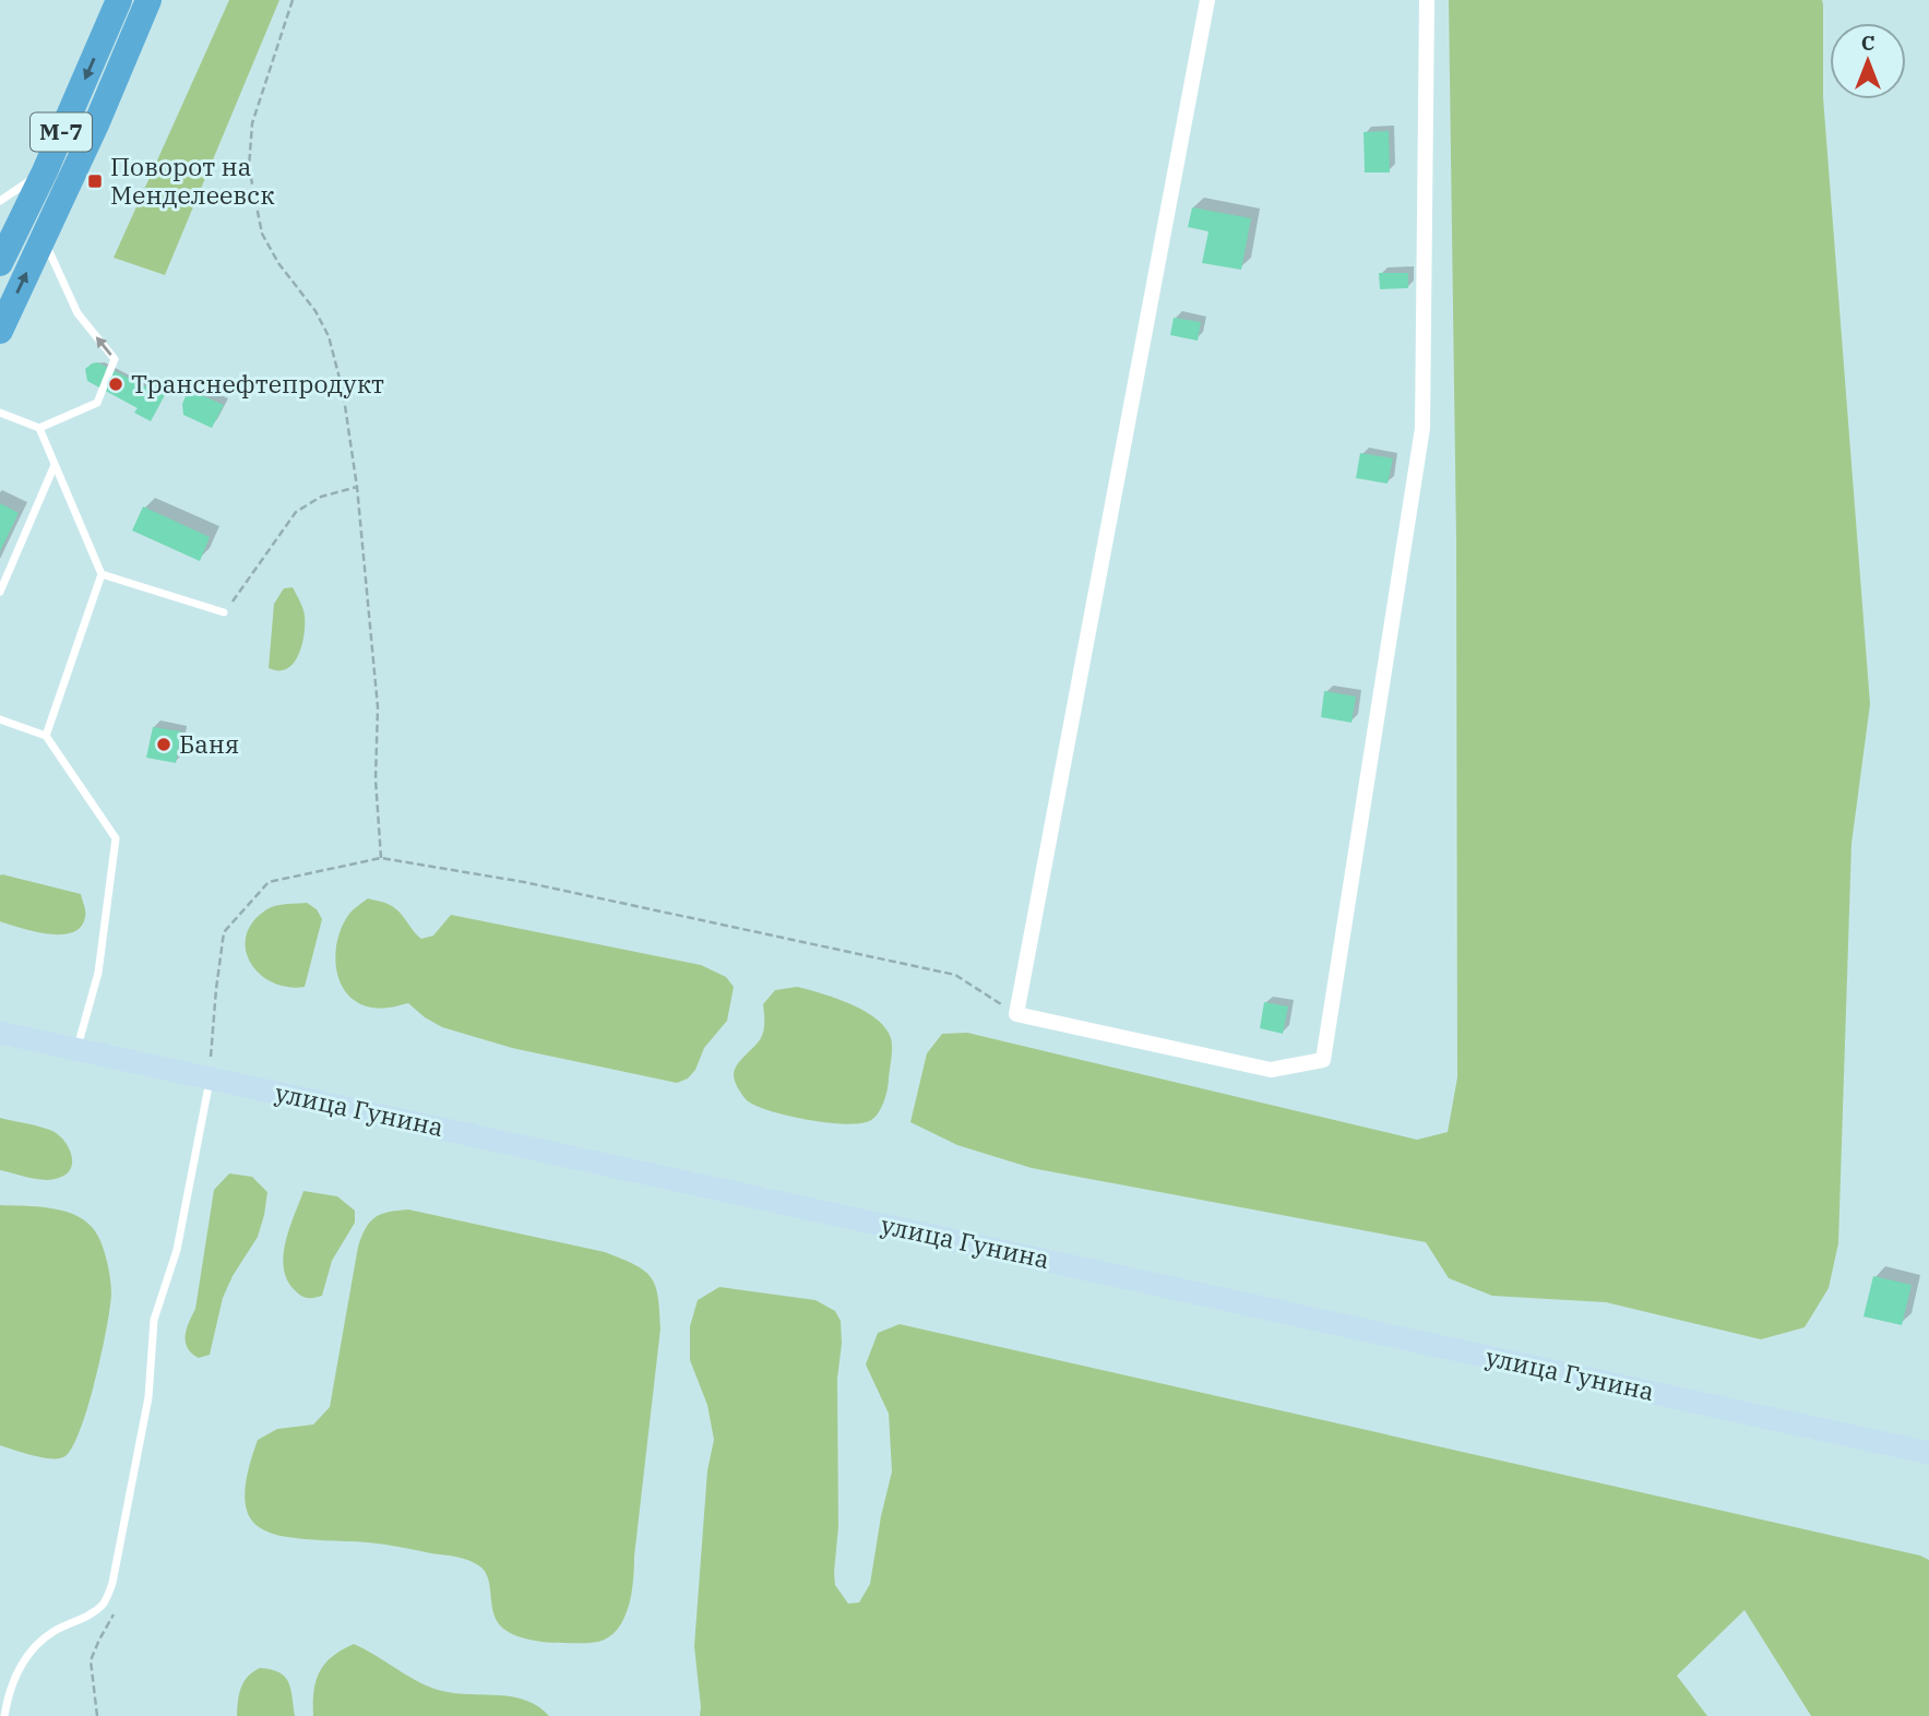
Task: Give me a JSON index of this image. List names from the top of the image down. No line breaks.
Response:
{"streets":{"highway":["М-7"],"main road":["улица Гунина"]},"places":{"transit":["Поворот на Менделеевск"],"other":["Транснефтепродукт","Баня"]},"north":"top"}
